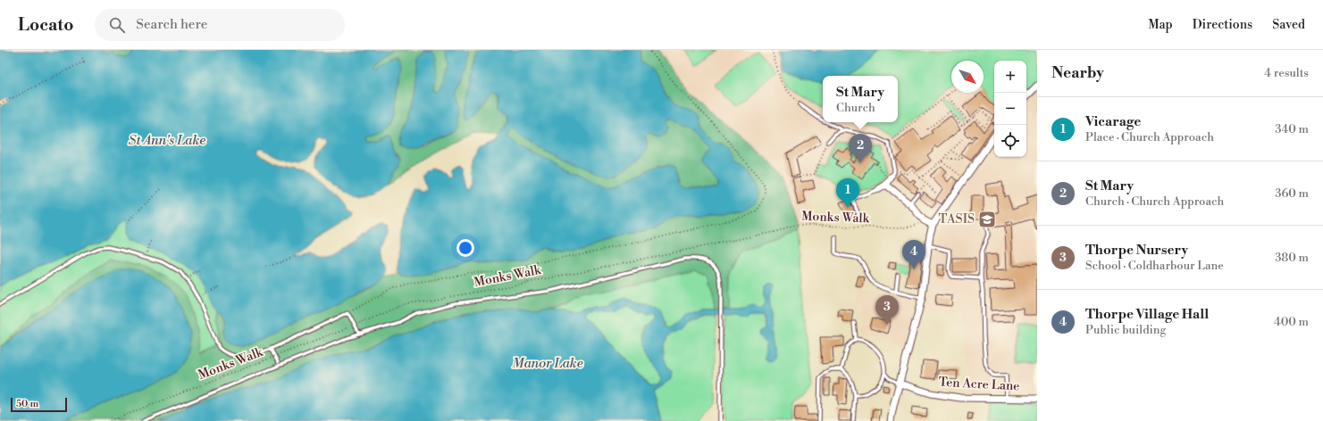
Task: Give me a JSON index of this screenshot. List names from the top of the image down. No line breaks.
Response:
{"streets":{"street":["Ten Acre Lane"],"path":["Monks Walk"]},"water":["St Ann's Lake","Manor Lake"],"places":{"school or university":["TASIS"]},"scale_bar":"50 m","north":"bottom right","page":{"header":"Locato","search":"Search here","nav":["Map","Directions","Saved"],"heading":["Nearby","4 results"],"map_buttons":["+","−"],"popup":["St Mary","Church"],"list":[{"mark":"1","name":"Vicarage","note":"Place · Church Approach","value":"340 m"},{"mark":"2","name":"St Mary","note":"Church · Church Approach","value":"360 m"},{"mark":"3","name":"Thorpe Nursery","note":"School · Coldharbour Lane","value":"380 m"},{"mark":"4","name":"Thorpe Village Hall","note":"Public building","value":"400 m"}],"pins":["2","1","4","3"],"scale":"50 m"}}
